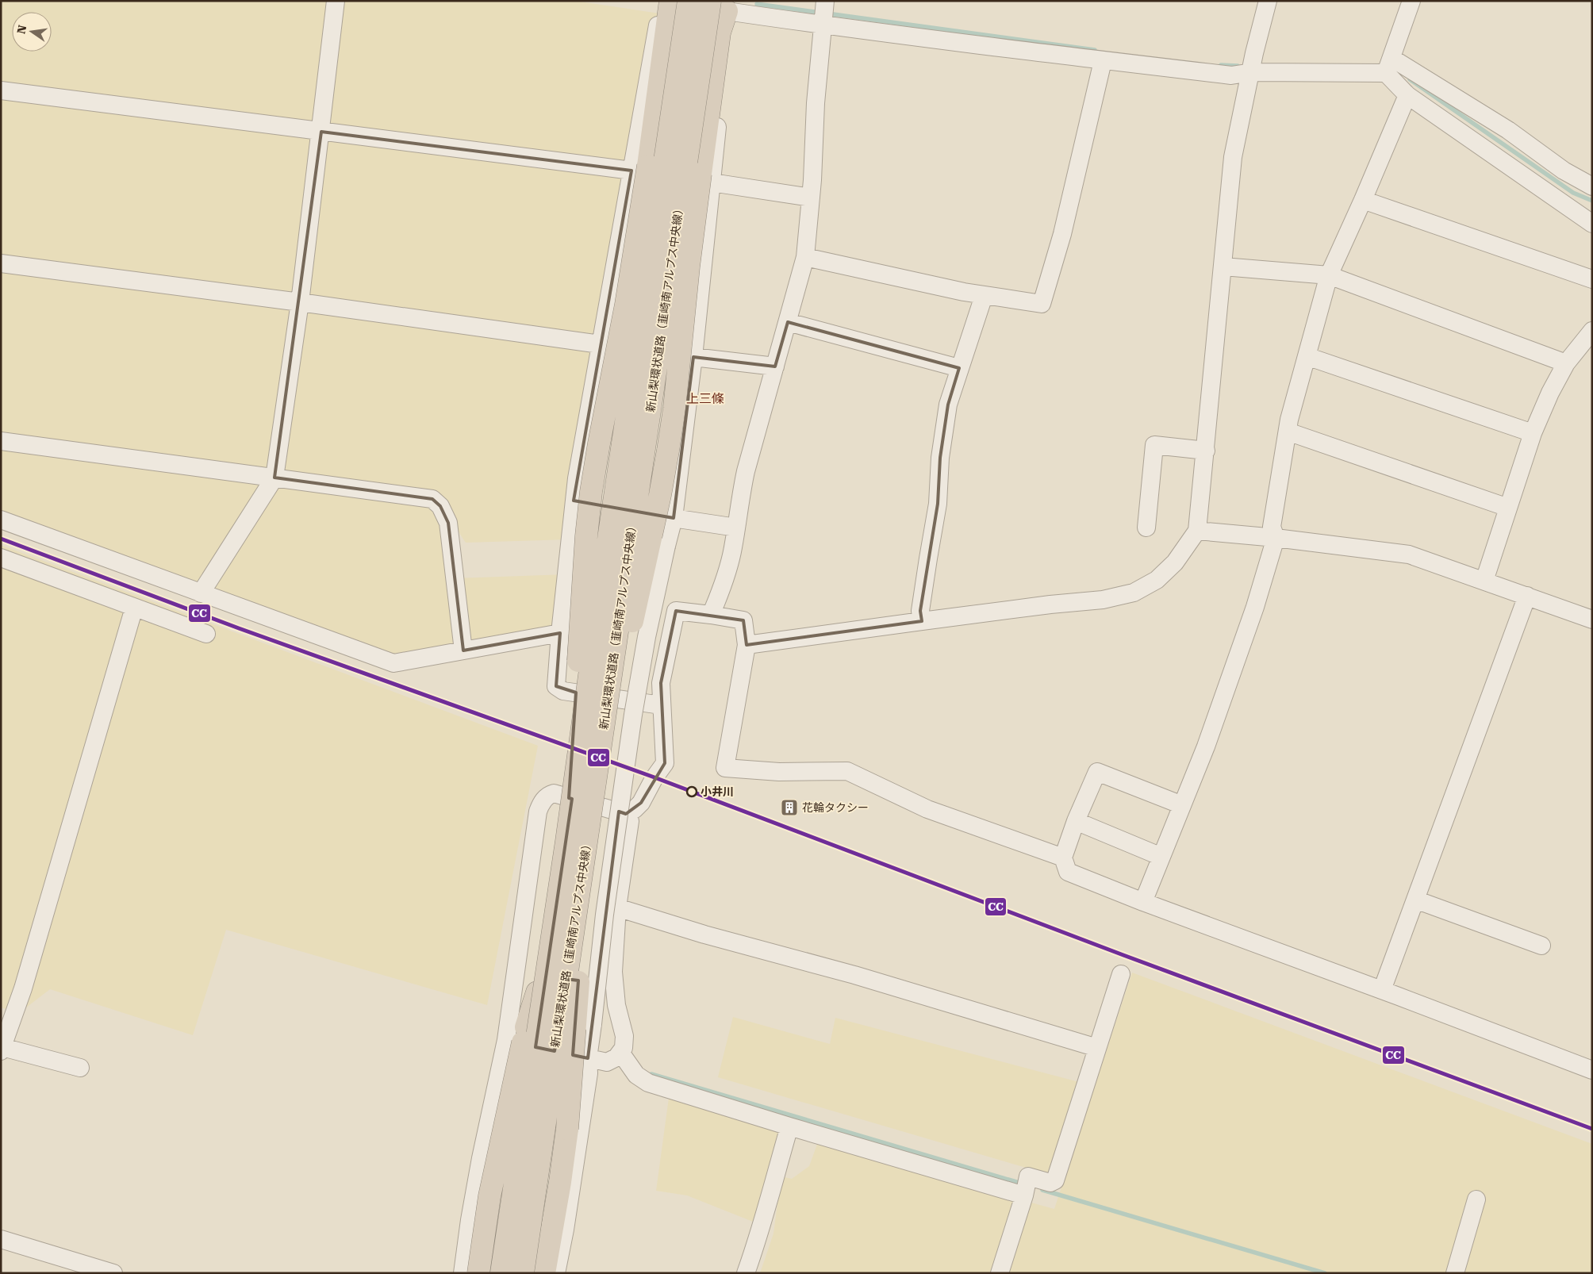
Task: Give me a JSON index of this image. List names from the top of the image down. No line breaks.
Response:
{"streets":{"highway":["新山梨環状道路（韮崎南アルプス中央線）"]},"districts":["上三條"],"places":{"other":["小井川"],"building":["花輪タクシー"]},"lines":["transit line CC"],"north":"left"}
